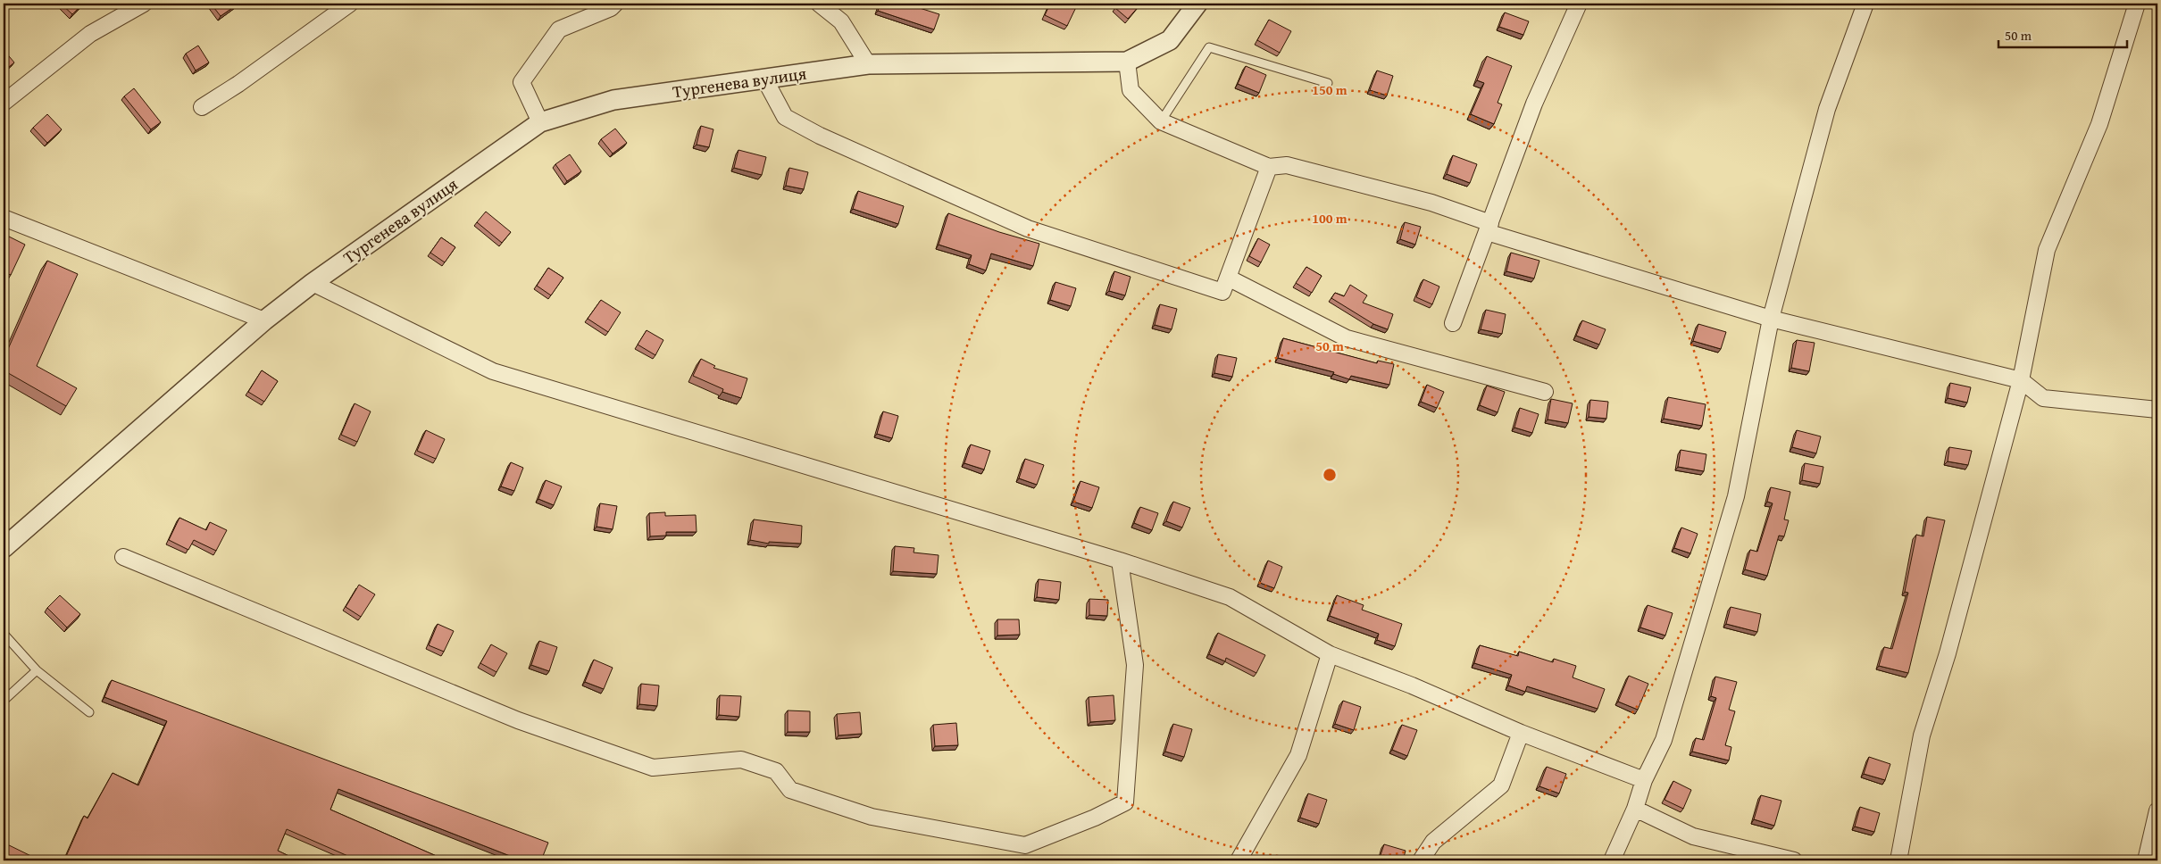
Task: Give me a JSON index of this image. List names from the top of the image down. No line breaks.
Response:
{"streets":{"street":["Тургенева вулиця"]},"scale_bar":"50 m","rings":["150 m","100 m","50 m"]}
